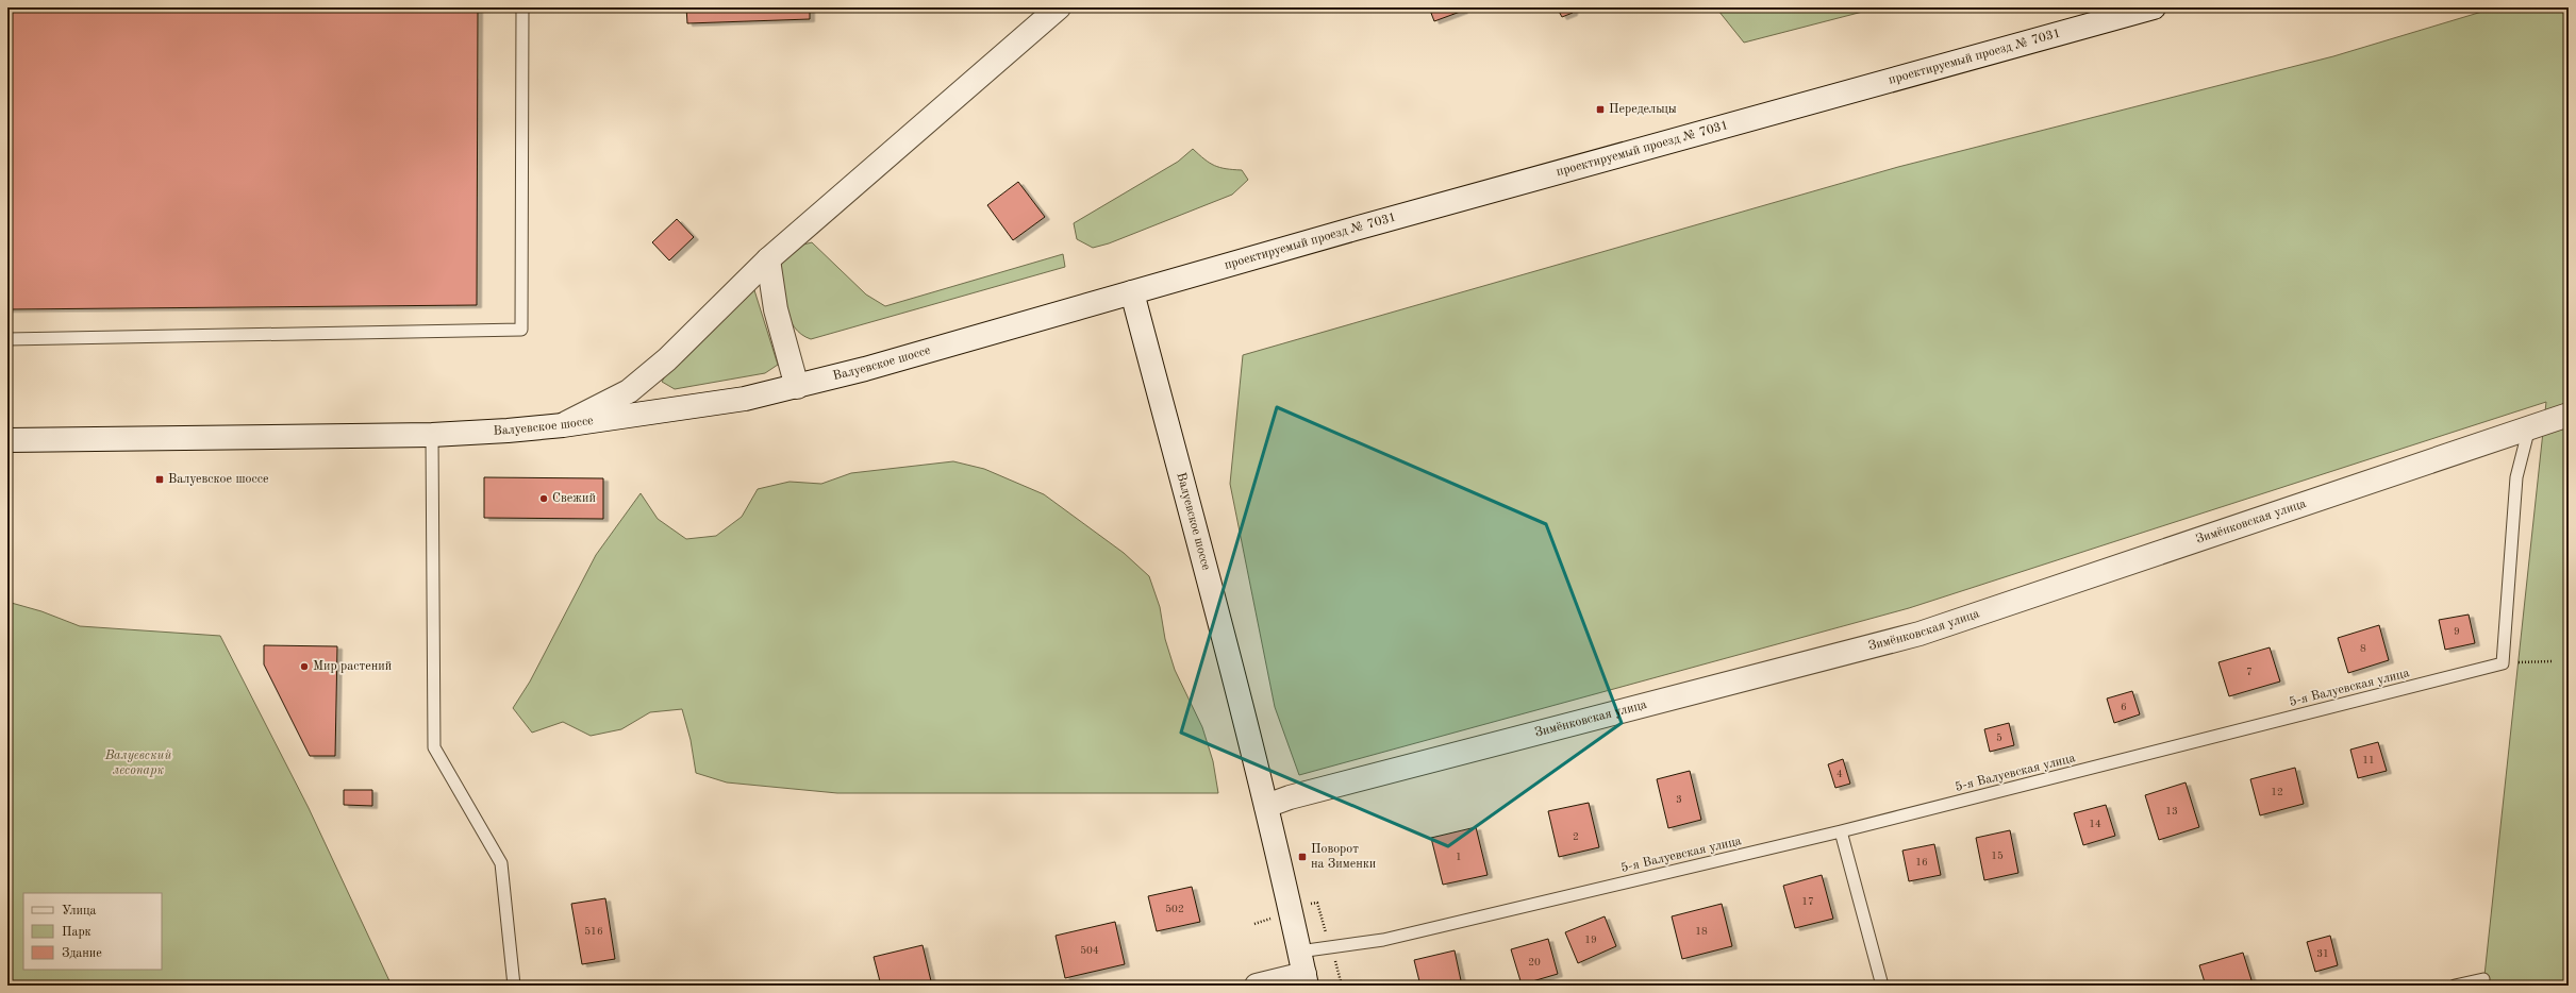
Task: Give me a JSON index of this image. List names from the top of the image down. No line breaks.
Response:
{"streets":{"street":["проектируемый проезд № 7031","Валуевское шоссе","Зимёнковская улица"],"lane":["5-я Валуевская улица"]},"crossings":[["проектируемый проезд № 7031","Валуевское шоссе"],["Валуевское шоссе","Зимёнковская улица"],["Валуевское шоссе","5-я Валуевская улица"]],"parks":["Валуевский лесопарк"],"places":{"transit":["Передельцы","Валуевское шоссе","Поворот на Зименки"],"other":["Свежий","Мир растений"]},"house_numbers":["9","8","7","6","5","11","4","12","3","13","14","2","15","1","16","17","502","516","18","19","504","31","20"],"legend":["Улица","Парк","Здание"]}
